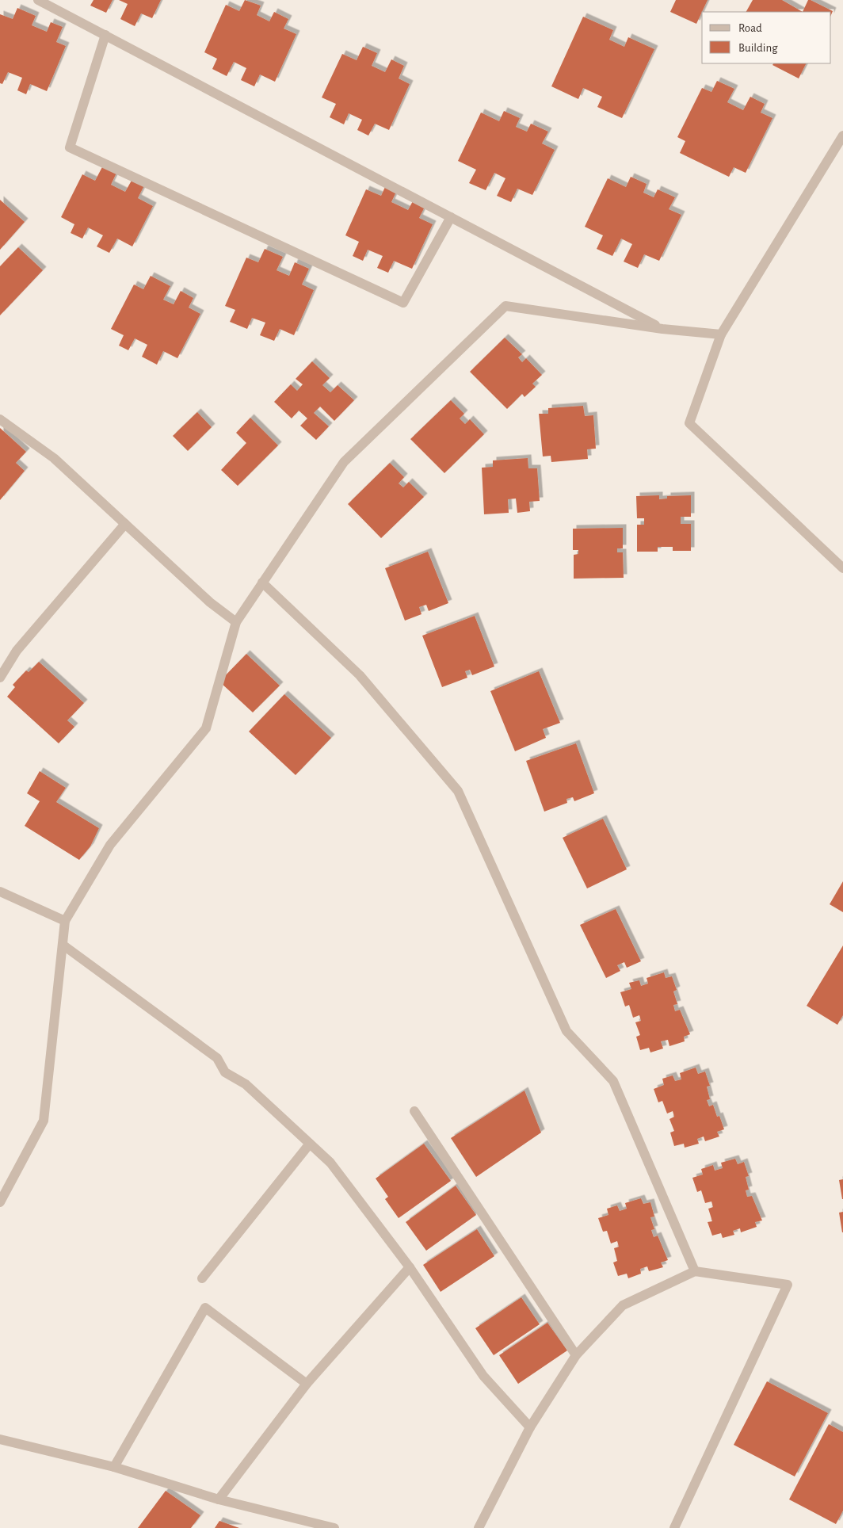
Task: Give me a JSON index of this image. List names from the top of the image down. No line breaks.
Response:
{"legend":["Road","Building"]}
